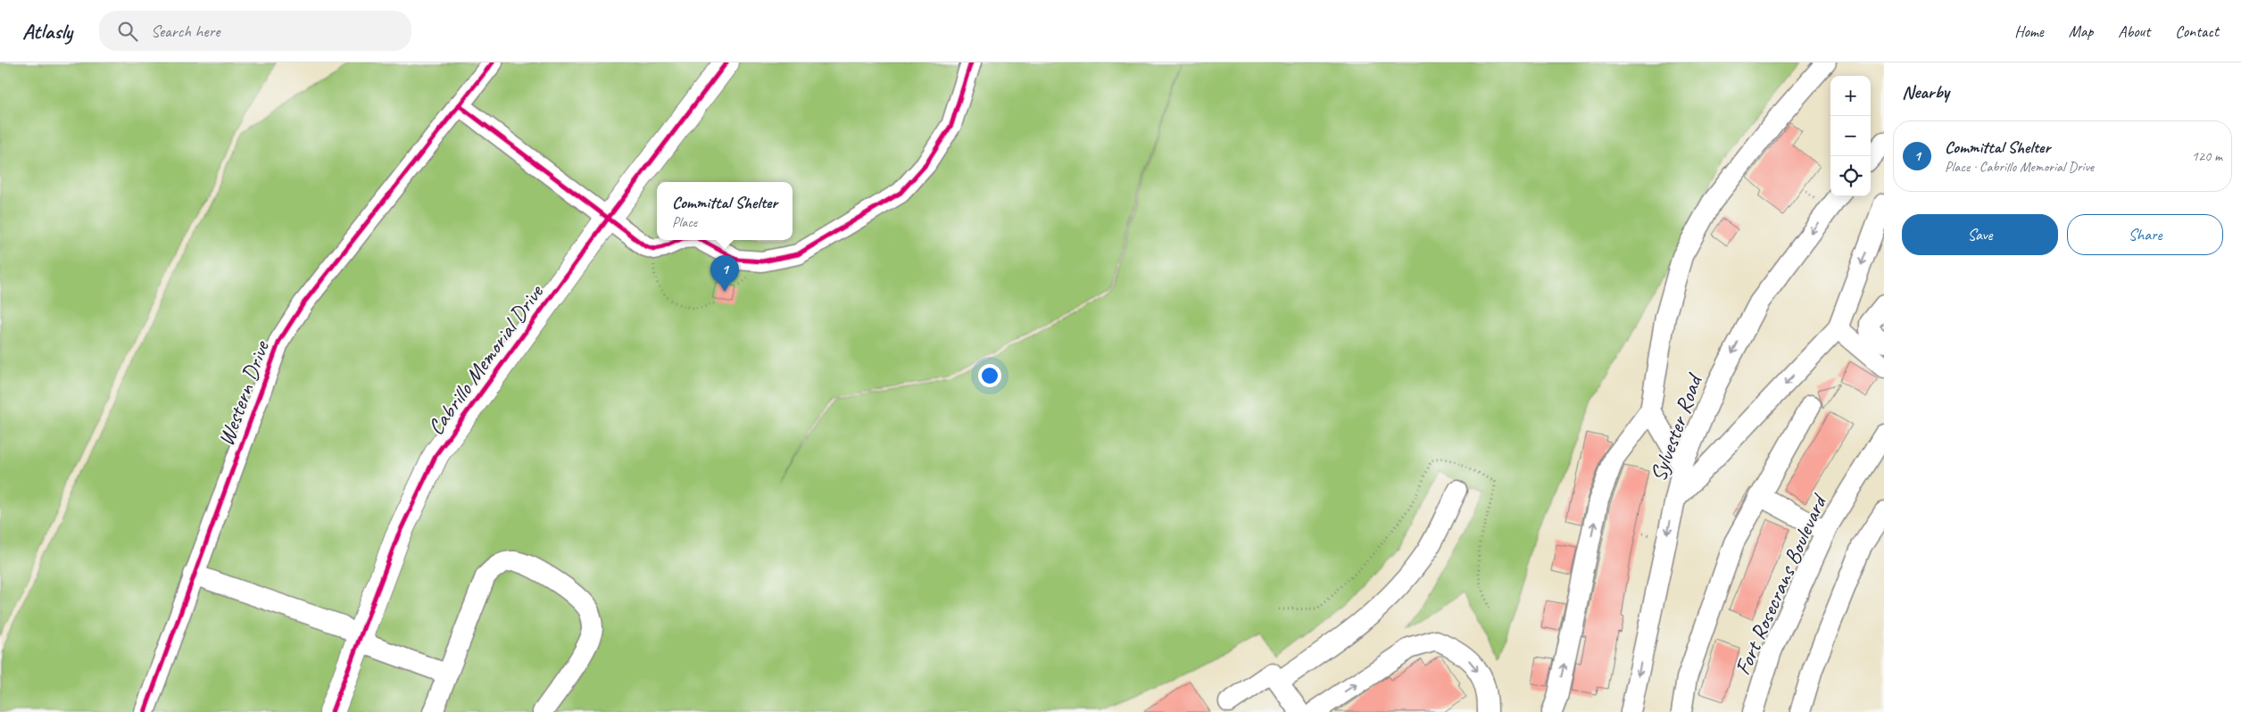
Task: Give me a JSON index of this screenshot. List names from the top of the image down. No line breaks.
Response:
{"streets":{"main road":["Cabrillo Memorial Drive"],"street":["Western Drive","Sylvester Road","Fort Rosecrans Boulevard"]},"page":{"header":"Atlasly","search":"Search here","nav":["Home","Map","About","Contact"],"heading":"Nearby","map_buttons":["+","−"],"list":[{"mark":"1","name":"Committal Shelter","note":"Place · Cabrillo Memorial Drive","value":"120 m"}],"popup":["Committal Shelter","Place"],"buttons":["Save","Share"],"pins":"1"}}
